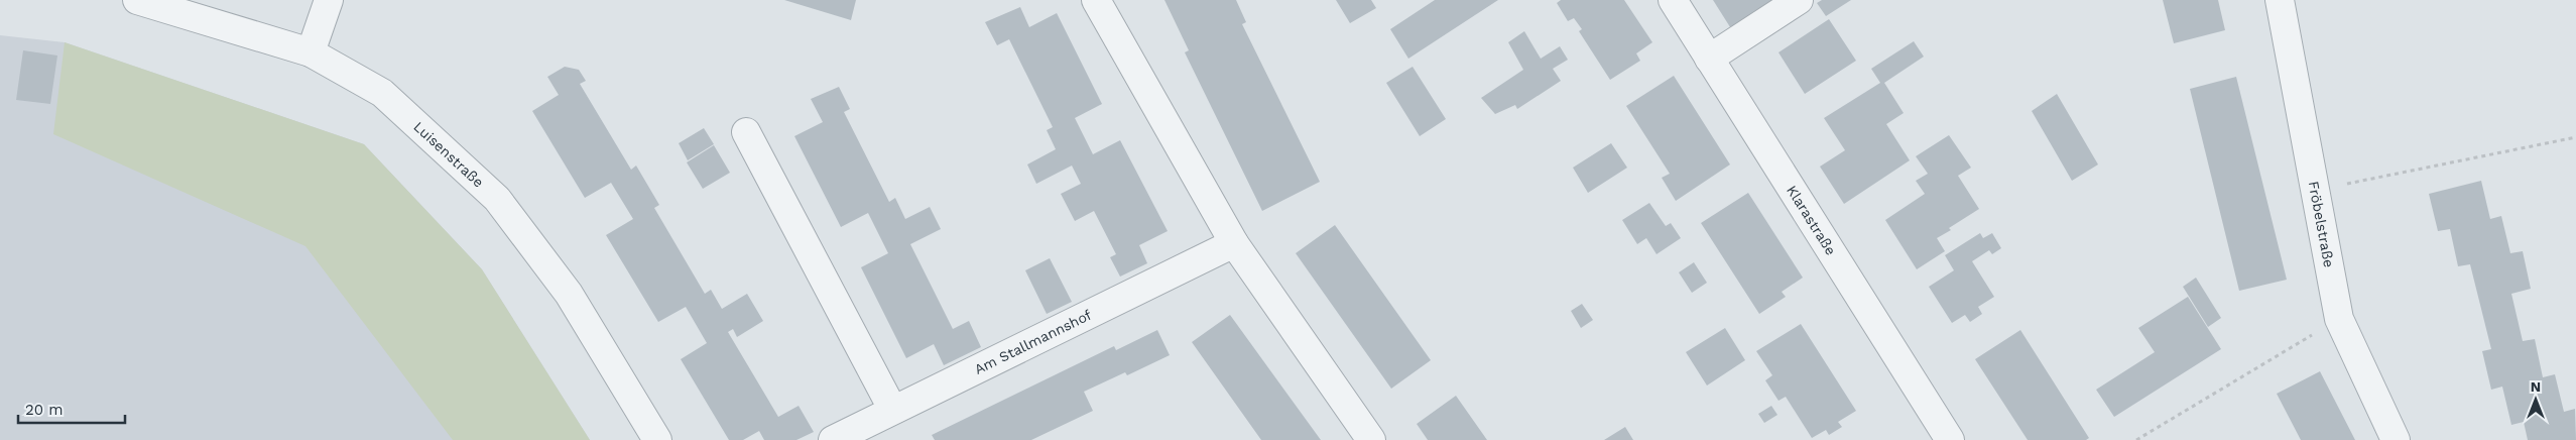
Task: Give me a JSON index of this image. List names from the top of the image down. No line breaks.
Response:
{"streets":{"street":["Luisenstraße","Klarastraße","Fröbelstraße","Am Stallmannshof"]},"scale_bar":"20 m","north":"top"}
